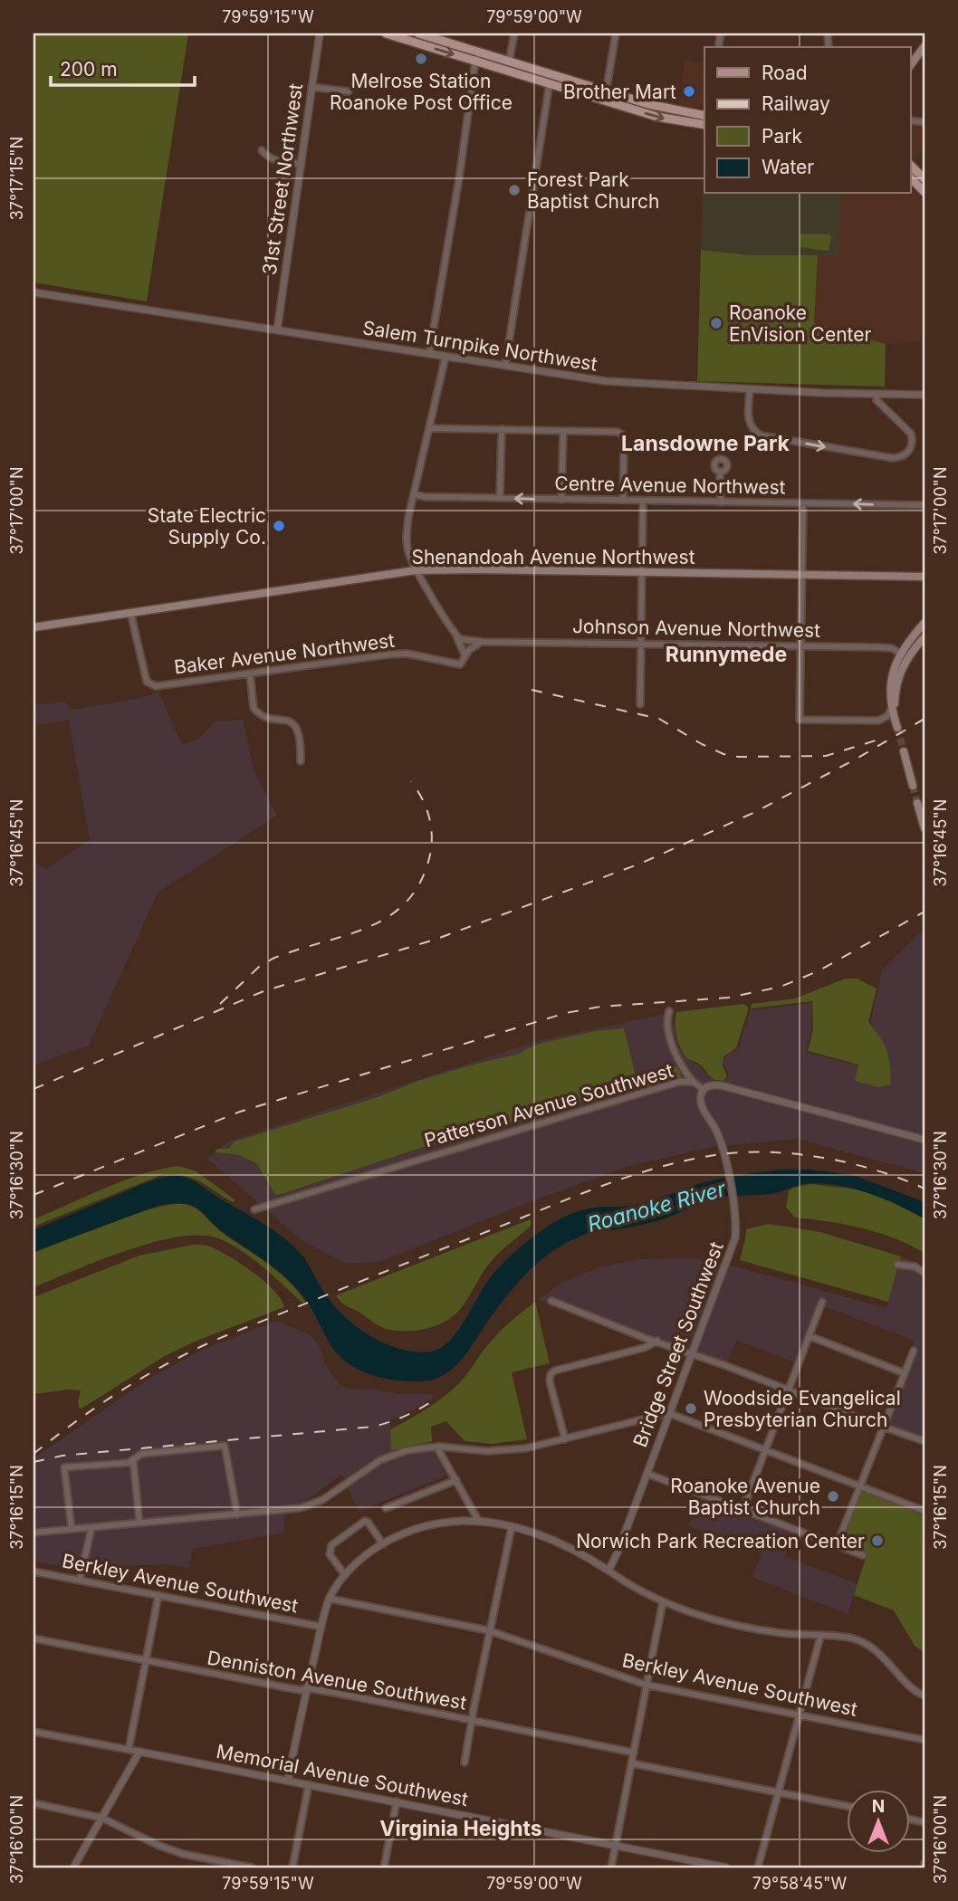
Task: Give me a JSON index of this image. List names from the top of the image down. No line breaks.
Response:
{"streets":{"main road":["Shenandoah Avenue Northwest"],"street":["31st Street Northwest","Salem Turnpike Northwest","Centre Avenue Northwest","Johnson Avenue Northwest","Baker Avenue Northwest","Patterson Avenue Southwest","Bridge Street Southwest","Berkley Avenue Southwest","Denniston Avenue Southwest","Memorial Avenue Southwest"]},"crossings":[["31st Street Northwest","Salem Turnpike Northwest"],["Shenandoah Avenue Northwest","Baker Avenue Northwest"],["Patterson Avenue Southwest","Bridge Street Southwest"]],"one_way":["Centre Avenue Northwest"],"districts":["Lansdowne Park","Runnymede","Virginia Heights"],"water":["Roanoke River"],"places":["Melrose Station Roanoke Post Office","Brother Mart","Forest Park Baptist Church","Roanoke EnVision Center","State Electric Supply Co.","Woodside Evangelical Presbyterian Church","Roanoke Avenue Baptist Church","Norwich Park Recreation Center"],"legend":["Road","Railway","Park","Water"],"scale_bar":"200 m","north":"top","coordinates":["79°59'15\"W","79°59'00\"W","37°17'15\"N","37°17'00\"N","37°16'45\"N","37°16'30\"N","37°16'15\"N","37°16'00\"N","79°58'45\"W"]}
